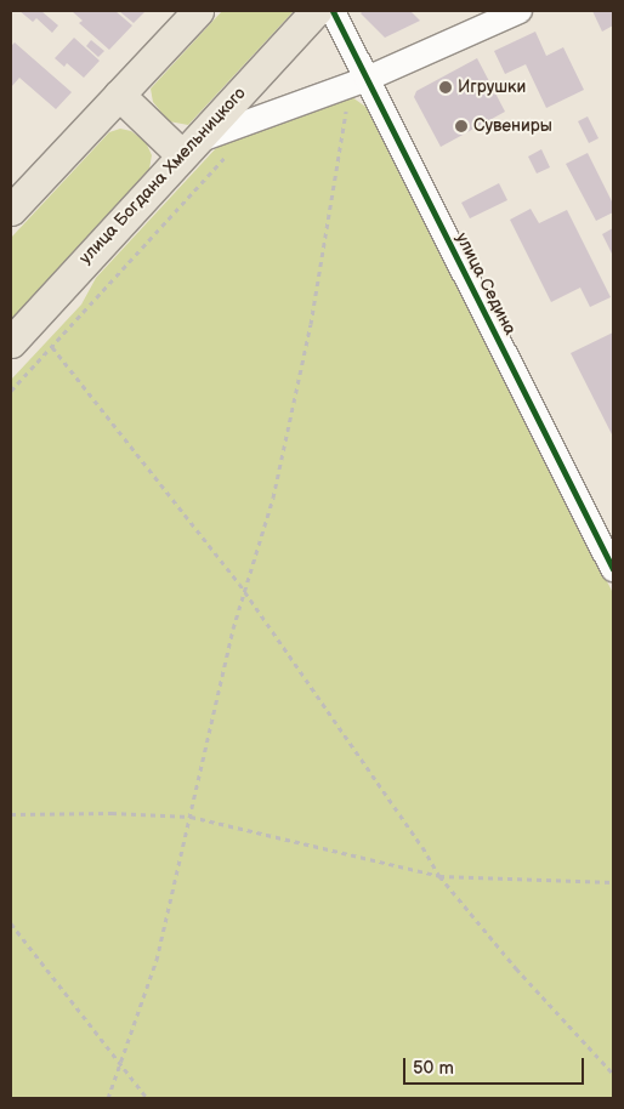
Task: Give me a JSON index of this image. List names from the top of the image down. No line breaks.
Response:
{"streets":{"main road":["улица Богдана Хмельницкого"],"street":["улица Седина"]},"places":["Игрушки","Сувениры"],"scale_bar":"50 m"}
